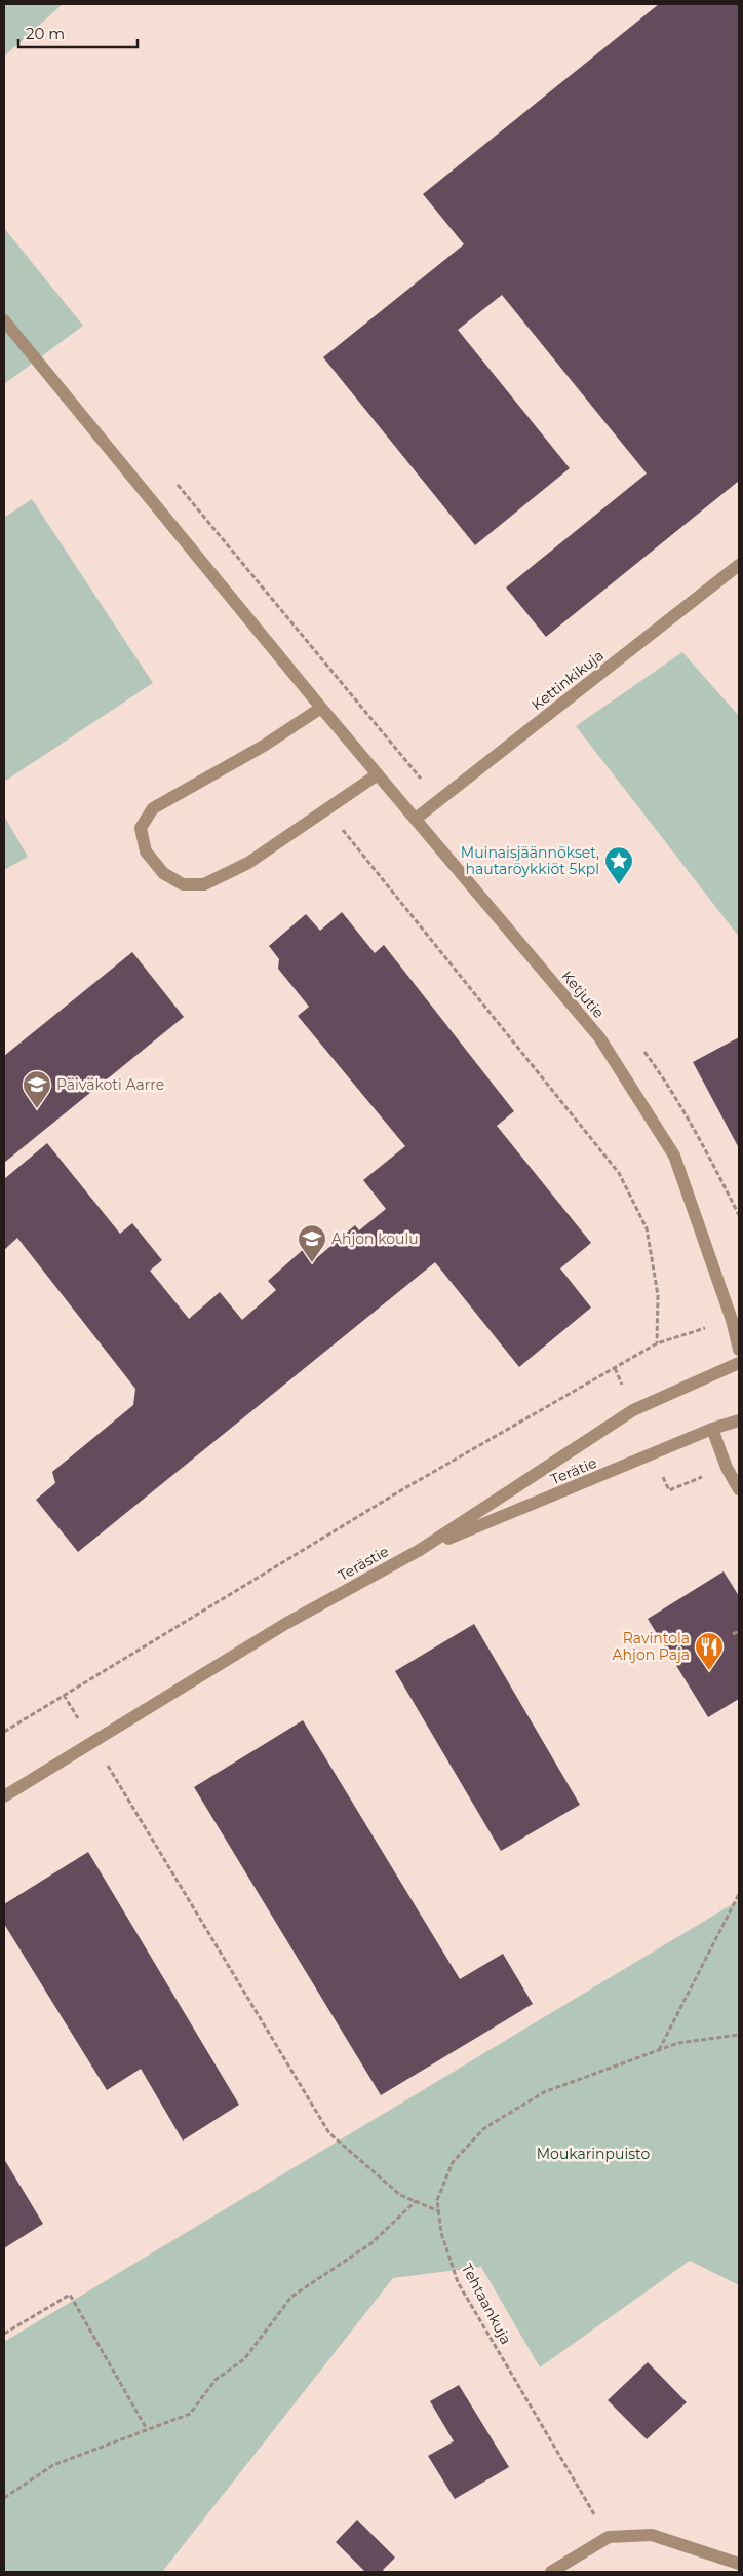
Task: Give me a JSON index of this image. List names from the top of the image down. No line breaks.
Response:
{"streets":{"street":["Kettinkikuja","Ketjutie","Terätie","Terästie"],"path":["Tehtaankuja"]},"crossings":[["Kettinkikuja","Ketjutie"],["Terätie","Terästie"]],"parks":["Moukarinpuisto"],"places":{"place":["Muinaisjäännökset, hautaröykkiöt 5kpl"],"school or university":["Päiväkoti Aarre","Ahjon koulu"],"restaurant":["Ravintola Ahjon Paja"]},"scale_bar":"20 m"}
